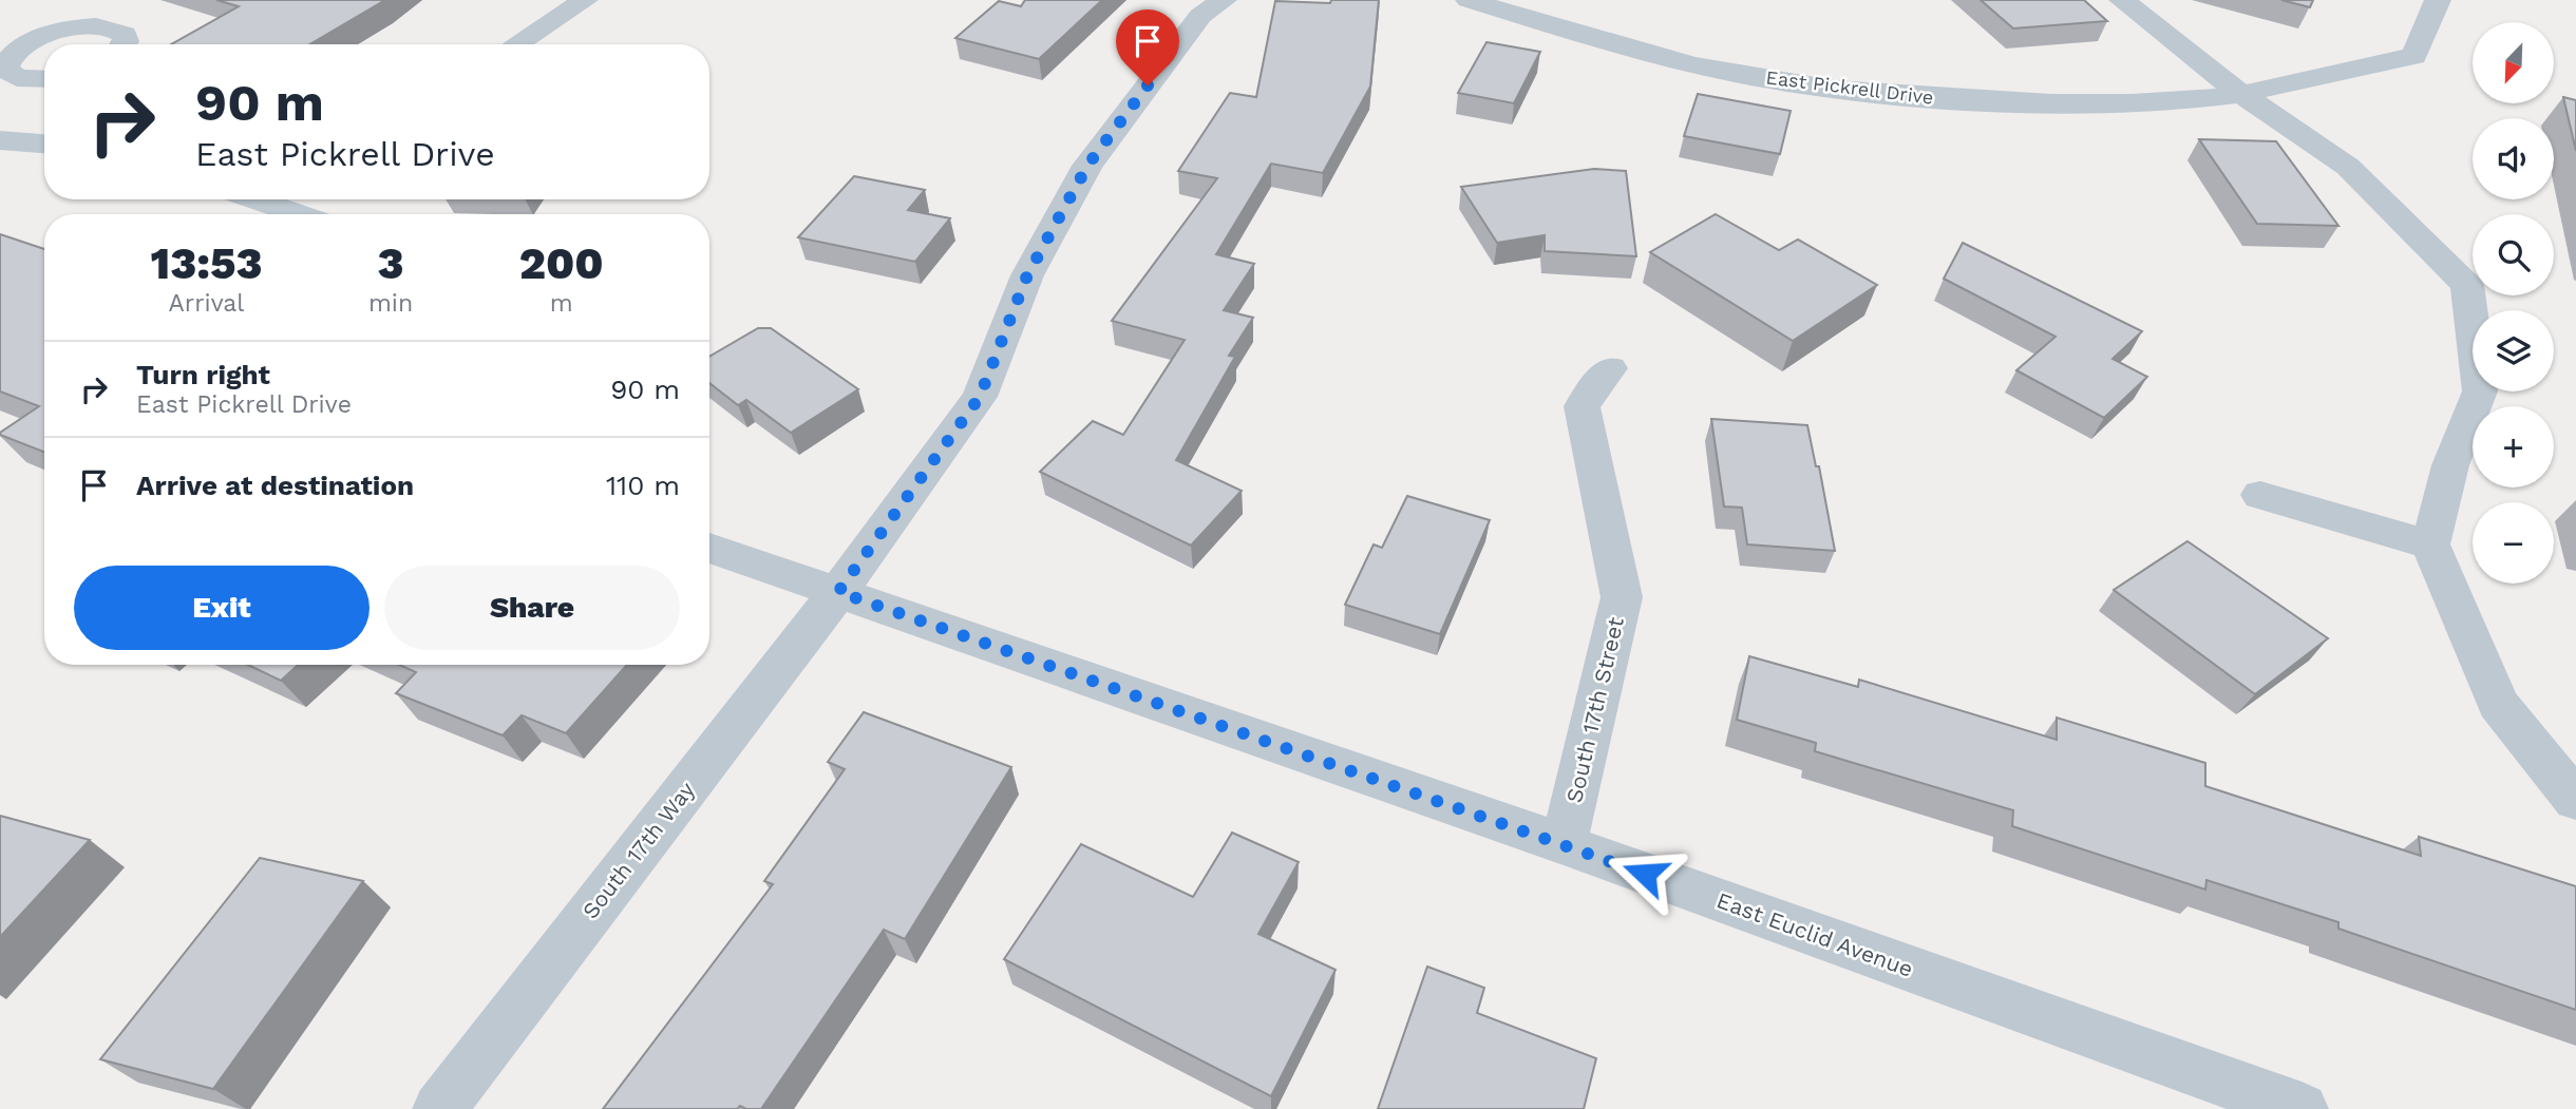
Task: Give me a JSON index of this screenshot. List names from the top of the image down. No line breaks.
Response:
{"streets":{"street":["East Pickrell Drive","South 17th Street","South 17th Way","East Euclid Avenue"]},"crossings":[["South 17th Street","East Euclid Avenue"],["South 17th Way","East Euclid Avenue"]],"north":"bottom left","page":{"map_buttons":["+","−"],"turn":["90 m","East Pickrell Drive"],"eta":["13:53","Arrival","3","min","200","m"],"list":[{"name":"Turn right","note":"East Pickrell Drive","value":"90 m"},{"name":"Arrive at destination","value":"110 m"}],"buttons":["Exit","Share"]}}
